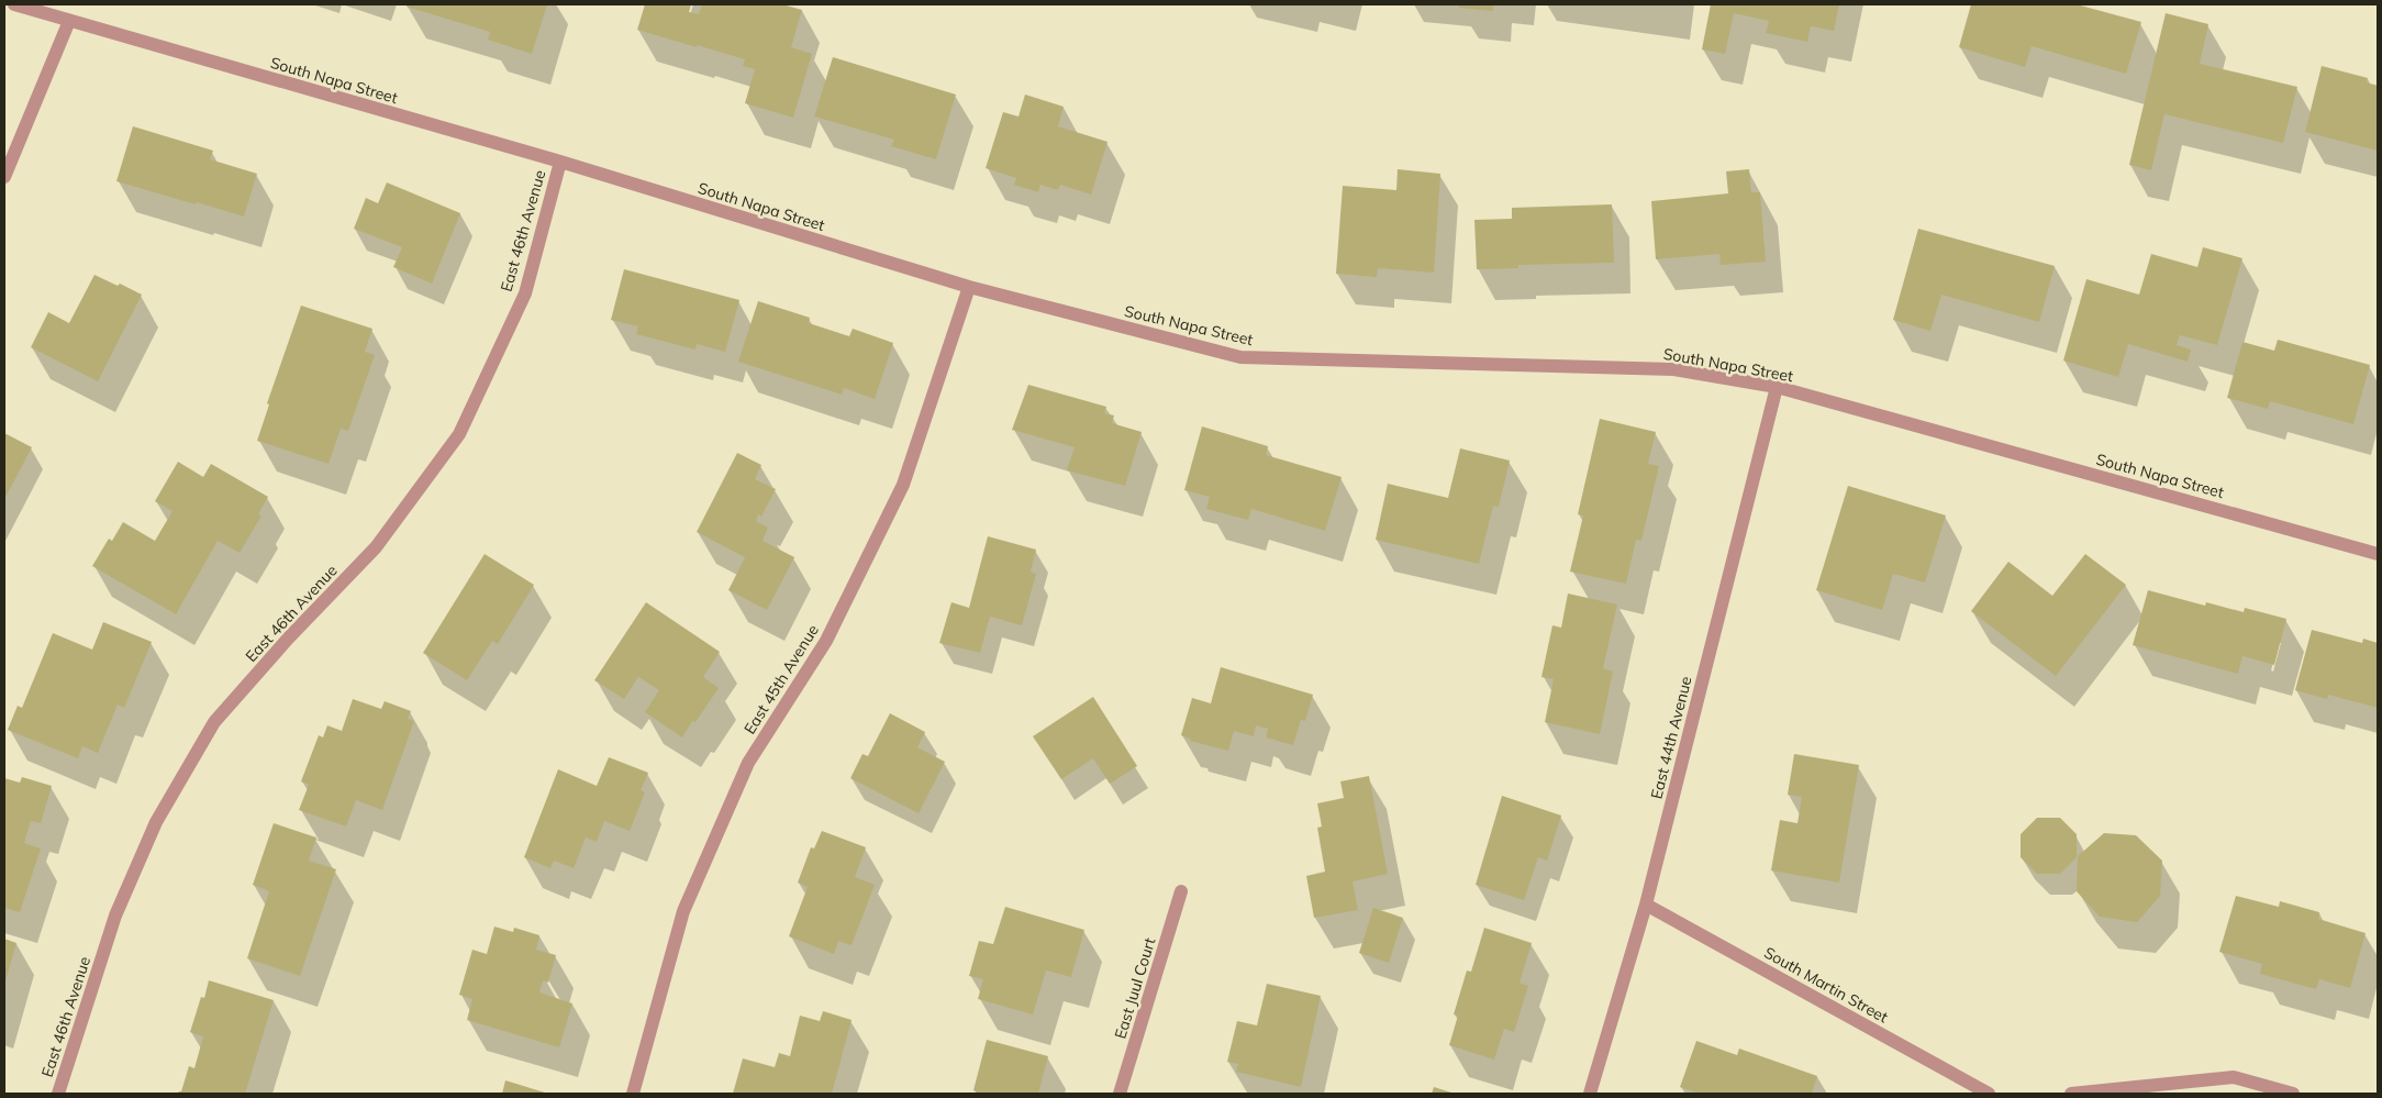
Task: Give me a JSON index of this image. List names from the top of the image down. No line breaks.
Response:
{"streets":{"street":["South Napa Street","East 46th Avenue","East 45th Avenue","East 44th Avenue","South Martin Street","East Juul Court"]},"crossings":[["South Napa Street","East 46th Avenue"],["South Napa Street","East 45th Avenue"],["South Napa Street","East 44th Avenue"],["East 44th Avenue","South Martin Street"]]}
